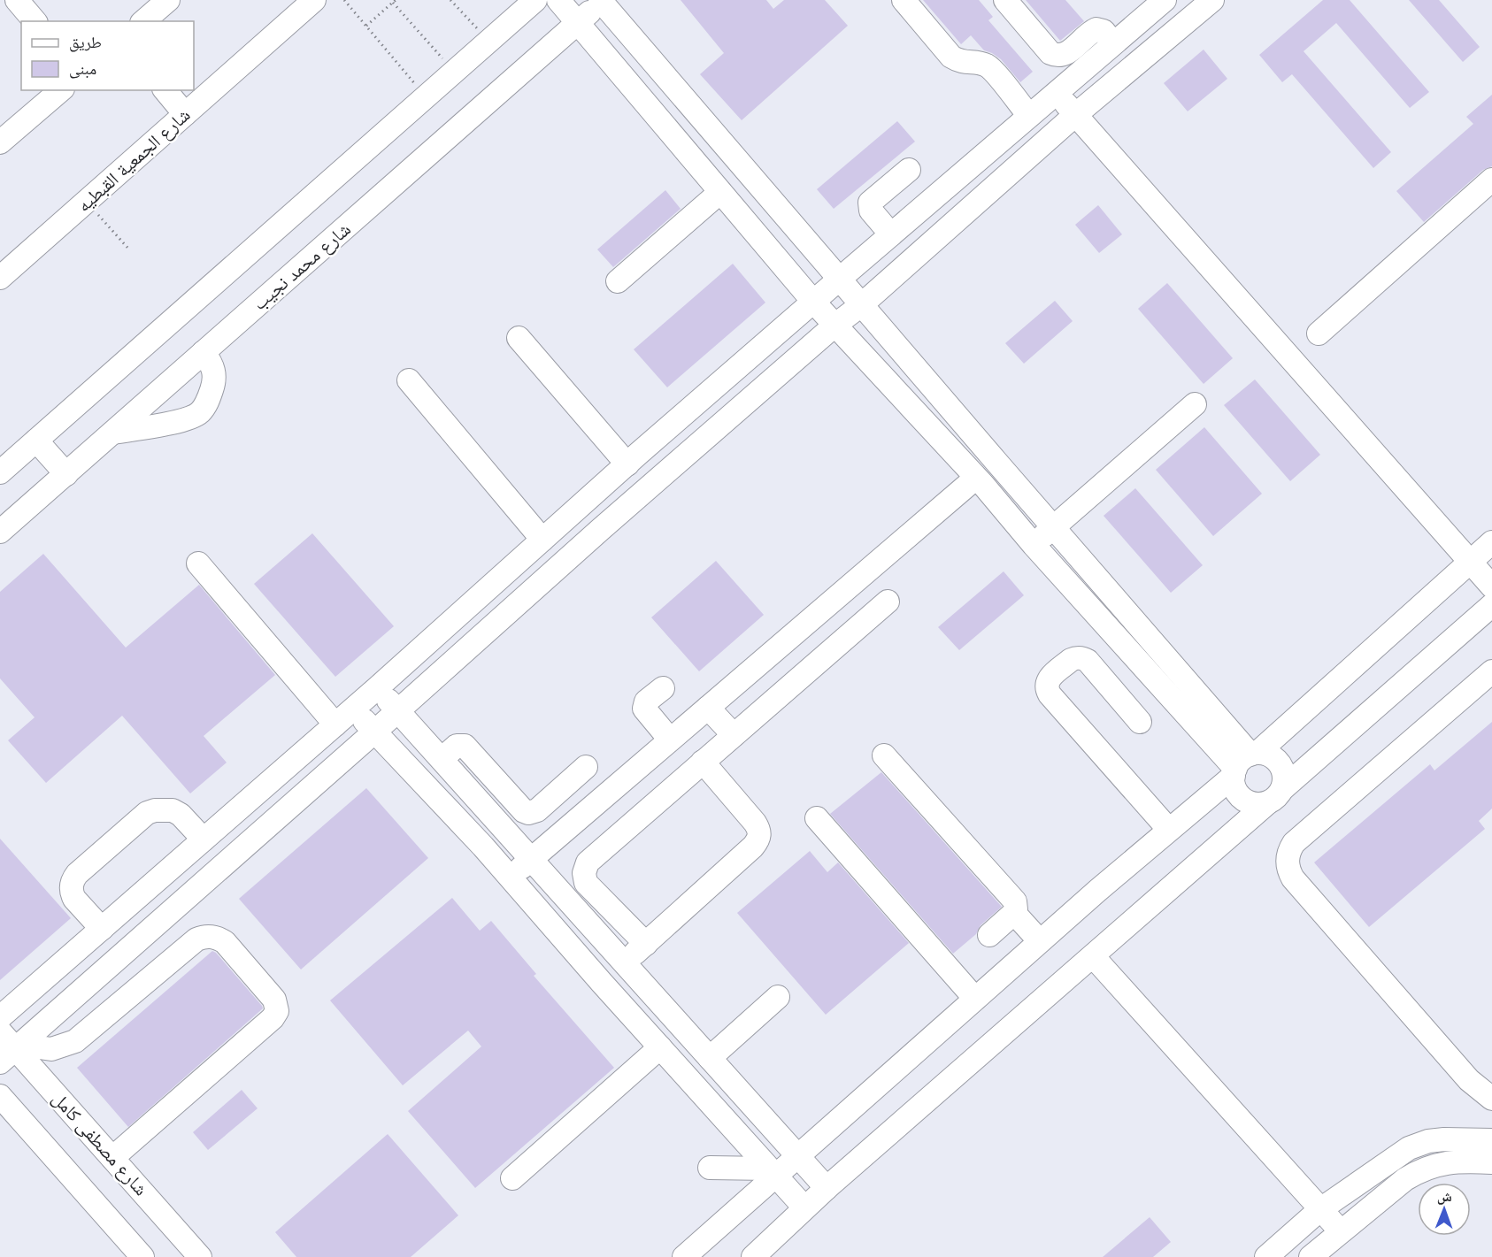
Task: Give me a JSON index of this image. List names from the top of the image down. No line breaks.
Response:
{"streets":{"street":["شارع الجمعية القبطيه","شارع محمد نجيب","شارع مصطفى كامل"]},"legend":["طريق","مبنى"],"north":"top"}
